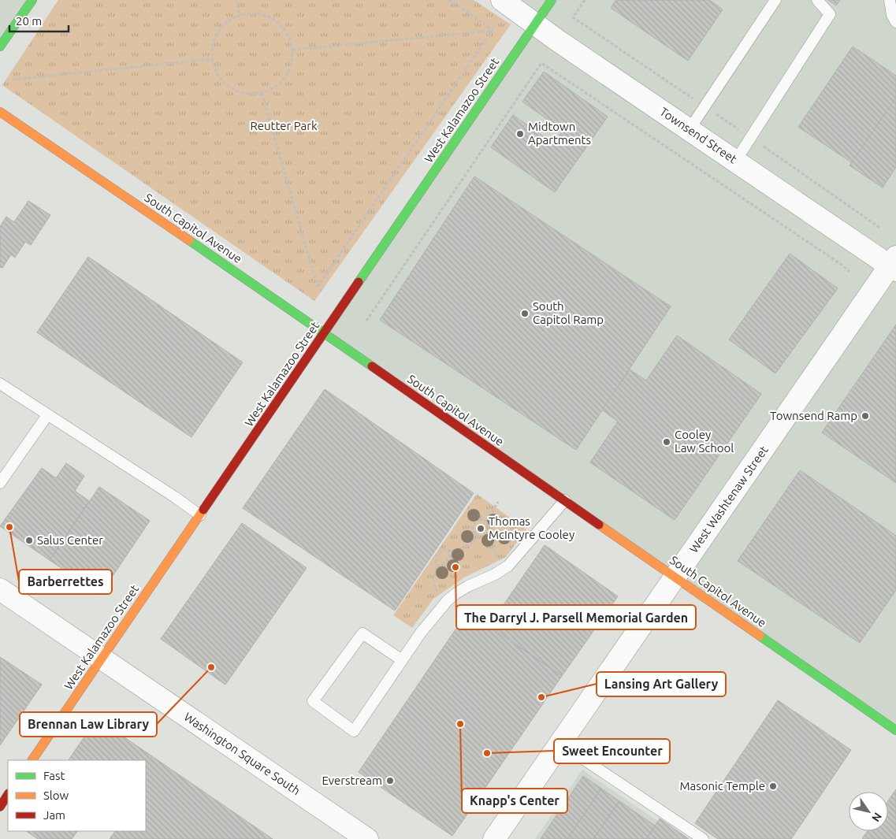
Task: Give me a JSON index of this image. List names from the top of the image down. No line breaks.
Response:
{"streets":{"street":["West Kalamazoo Street","Townsend Street","South Capitol Avenue","West Washtenaw Street","Washington Square South"]},"crossings":[["West Kalamazoo Street","Townsend Street"],["West Kalamazoo Street","South Capitol Avenue"],["West Kalamazoo Street","Washington Square South"],["Townsend Street","West Washtenaw Street"],["South Capitol Avenue","West Washtenaw Street"]],"parks":["Reutter Park"],"places":["Midtown Apartments","South Capitol Ramp","Townsend Ramp","Cooley Law School","Barberrettes","Thomas McIntyre Cooley","Salus Center","The Darryl J. Parsell Memorial Garden","Brennan Law Library","Lansing Art Gallery","Knapp's Center","Sweet Encounter","Everstream","Masonic Temple"],"legend":["Fast","Slow","Jam"],"scale_bar":"20 m","north":"bottom right"}
